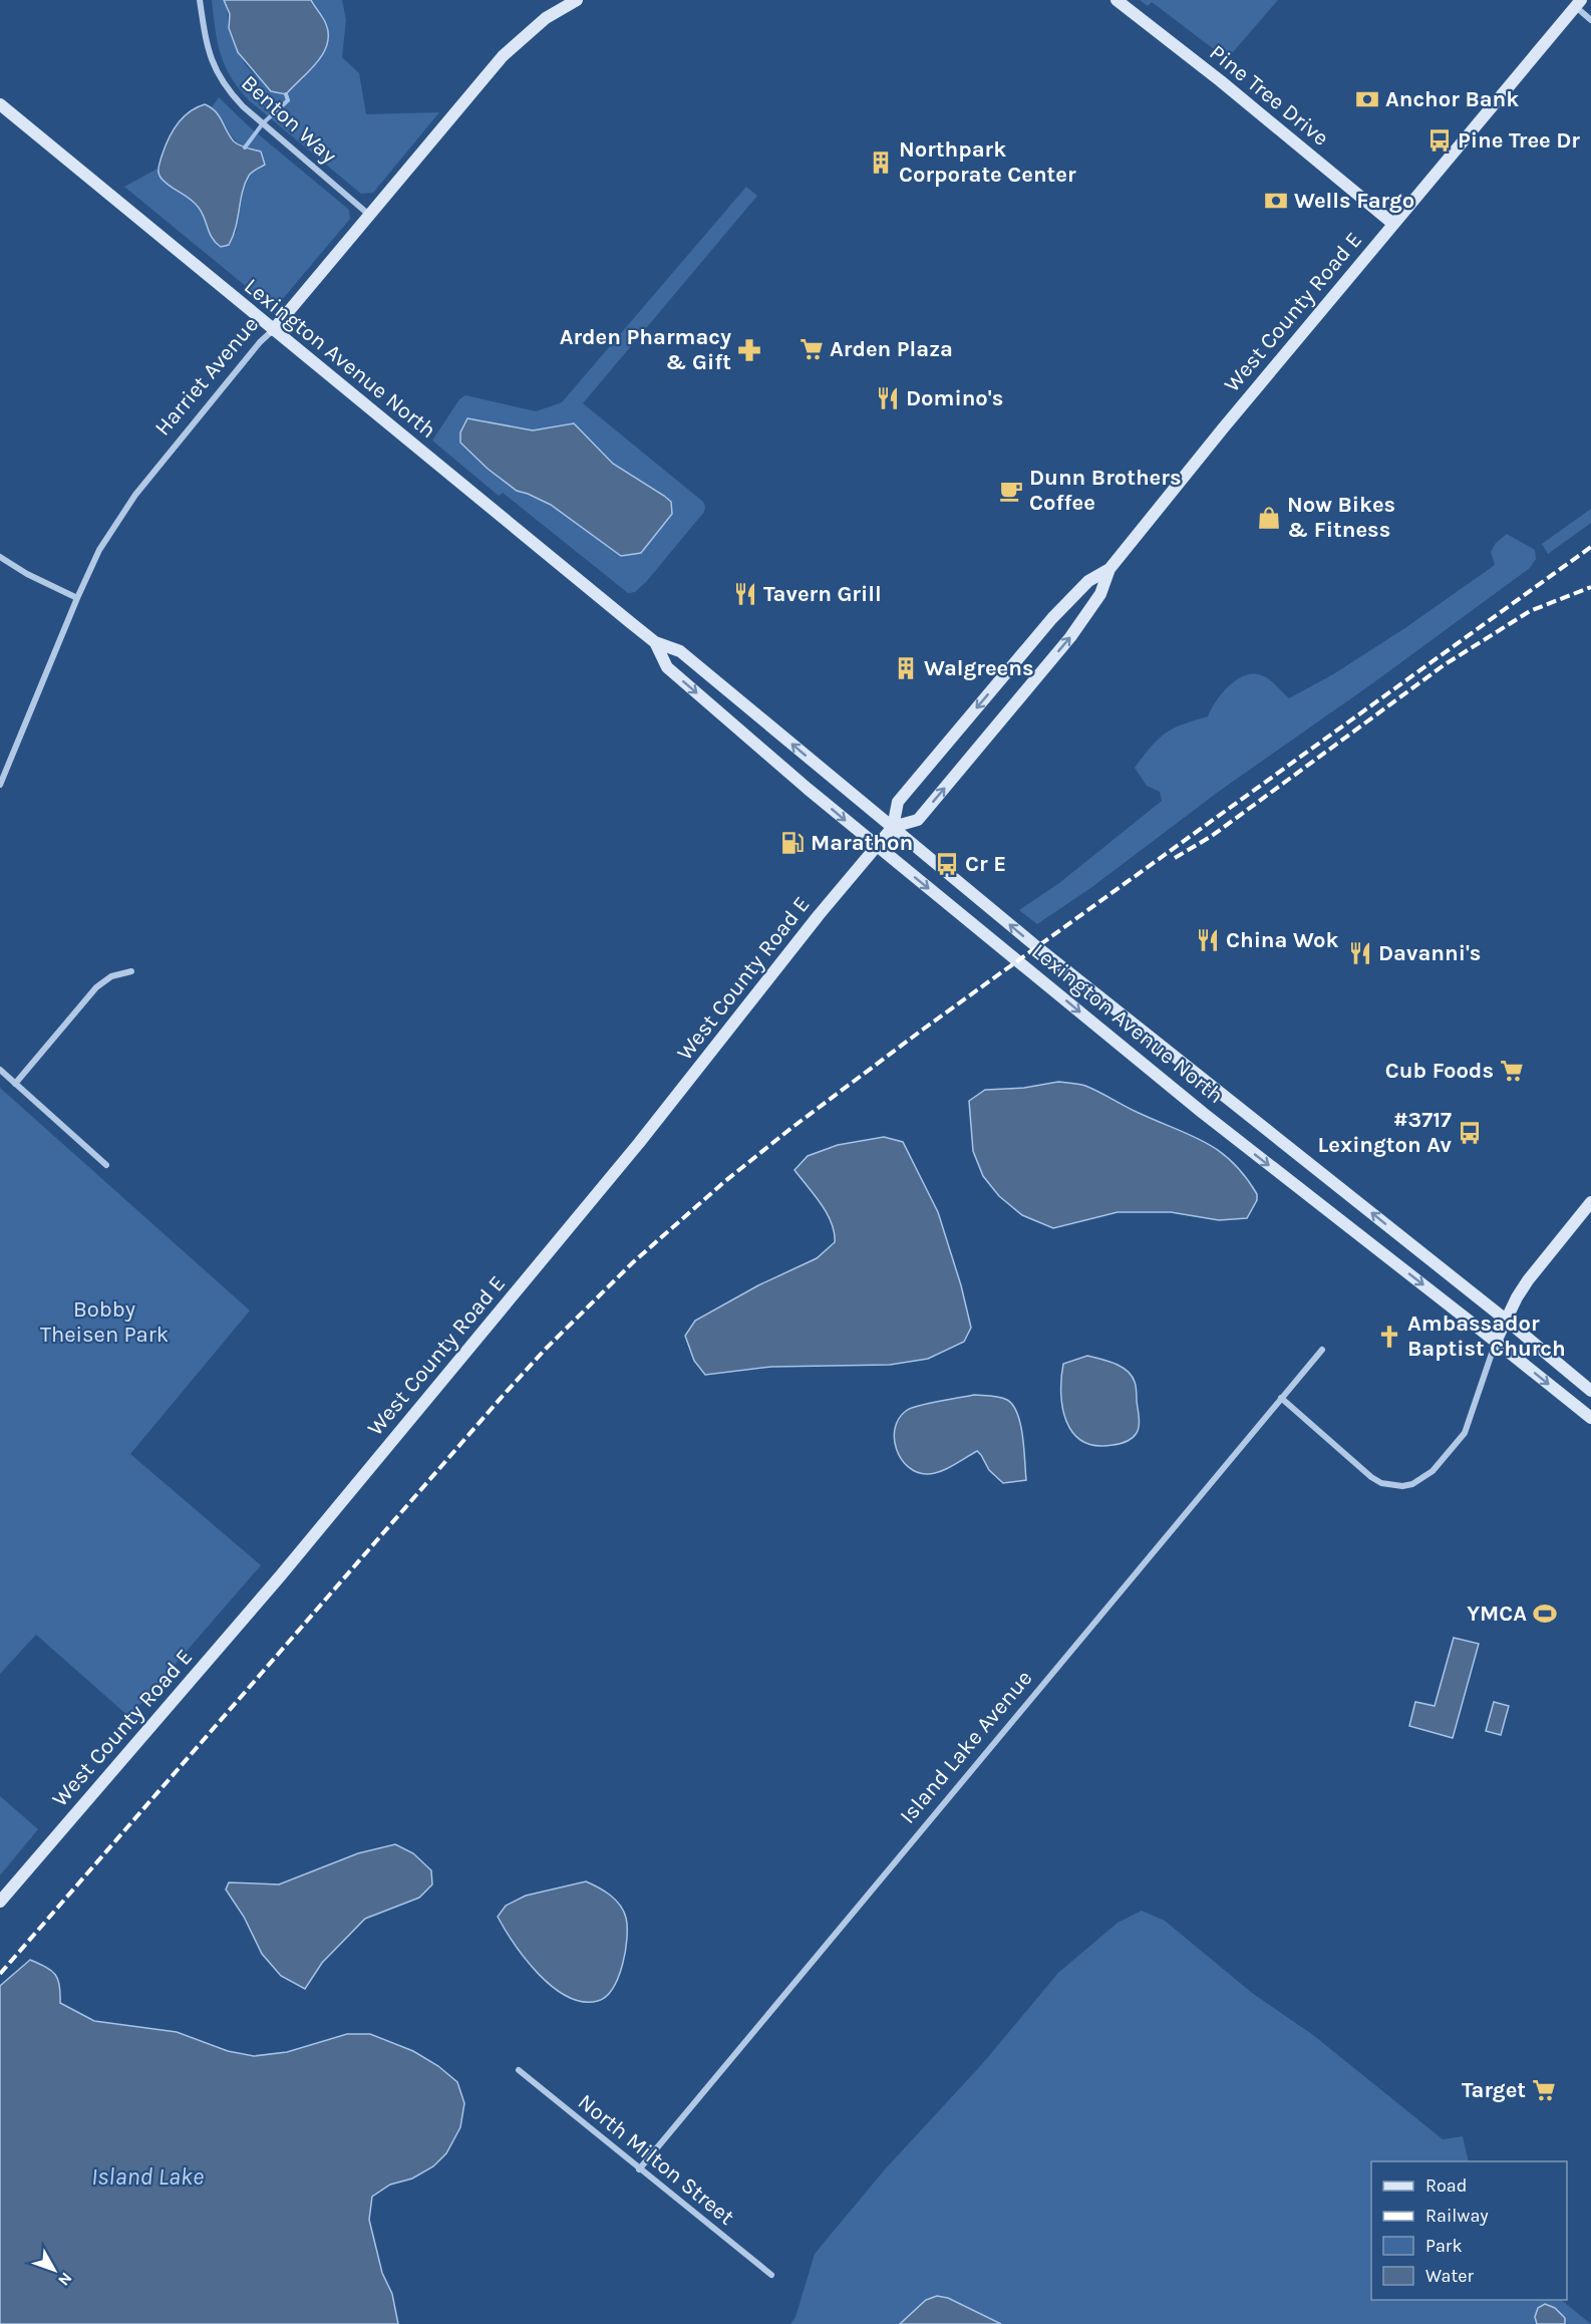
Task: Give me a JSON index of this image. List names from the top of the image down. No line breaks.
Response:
{"streets":{"street":["Pine Tree Drive","Benton Way","West County Road E","Lexington Avenue North","Harriet Avenue","Island Lake Avenue","North Milton Street"]},"crossings":[["Pine Tree Drive","West County Road E"],["Benton Way","Harriet Avenue"],["West County Road E","Lexington Avenue North"],["Lexington Avenue North","Harriet Avenue"],["Island Lake Avenue","North Milton Street"]],"water":["Island Lake"],"parks":["Bobby Theisen Park"],"places":{"bank":["Anchor Bank","Wells Fargo"],"bus stop":["Pine Tree Dr","Cr E","#3717 Lexington Av"],"building":["Northpark Corporate Center","Walgreens"],"supermarket":["Arden Plaza","Cub Foods","Target"],"pharmacy":["Arden Pharmacy & Gift"],"restaurant":["Domino's","Tavern Grill","China Wok","Davanni's"],"cafe":["Dunn Brothers Coffee"],"shop":["Now Bikes & Fitness"],"fuel station":["Marathon"],"church":["Ambassador Baptist Church"],"sports":["YMCA"]},"legend":["Road","Railway","Park","Water"],"north":"bottom right"}
